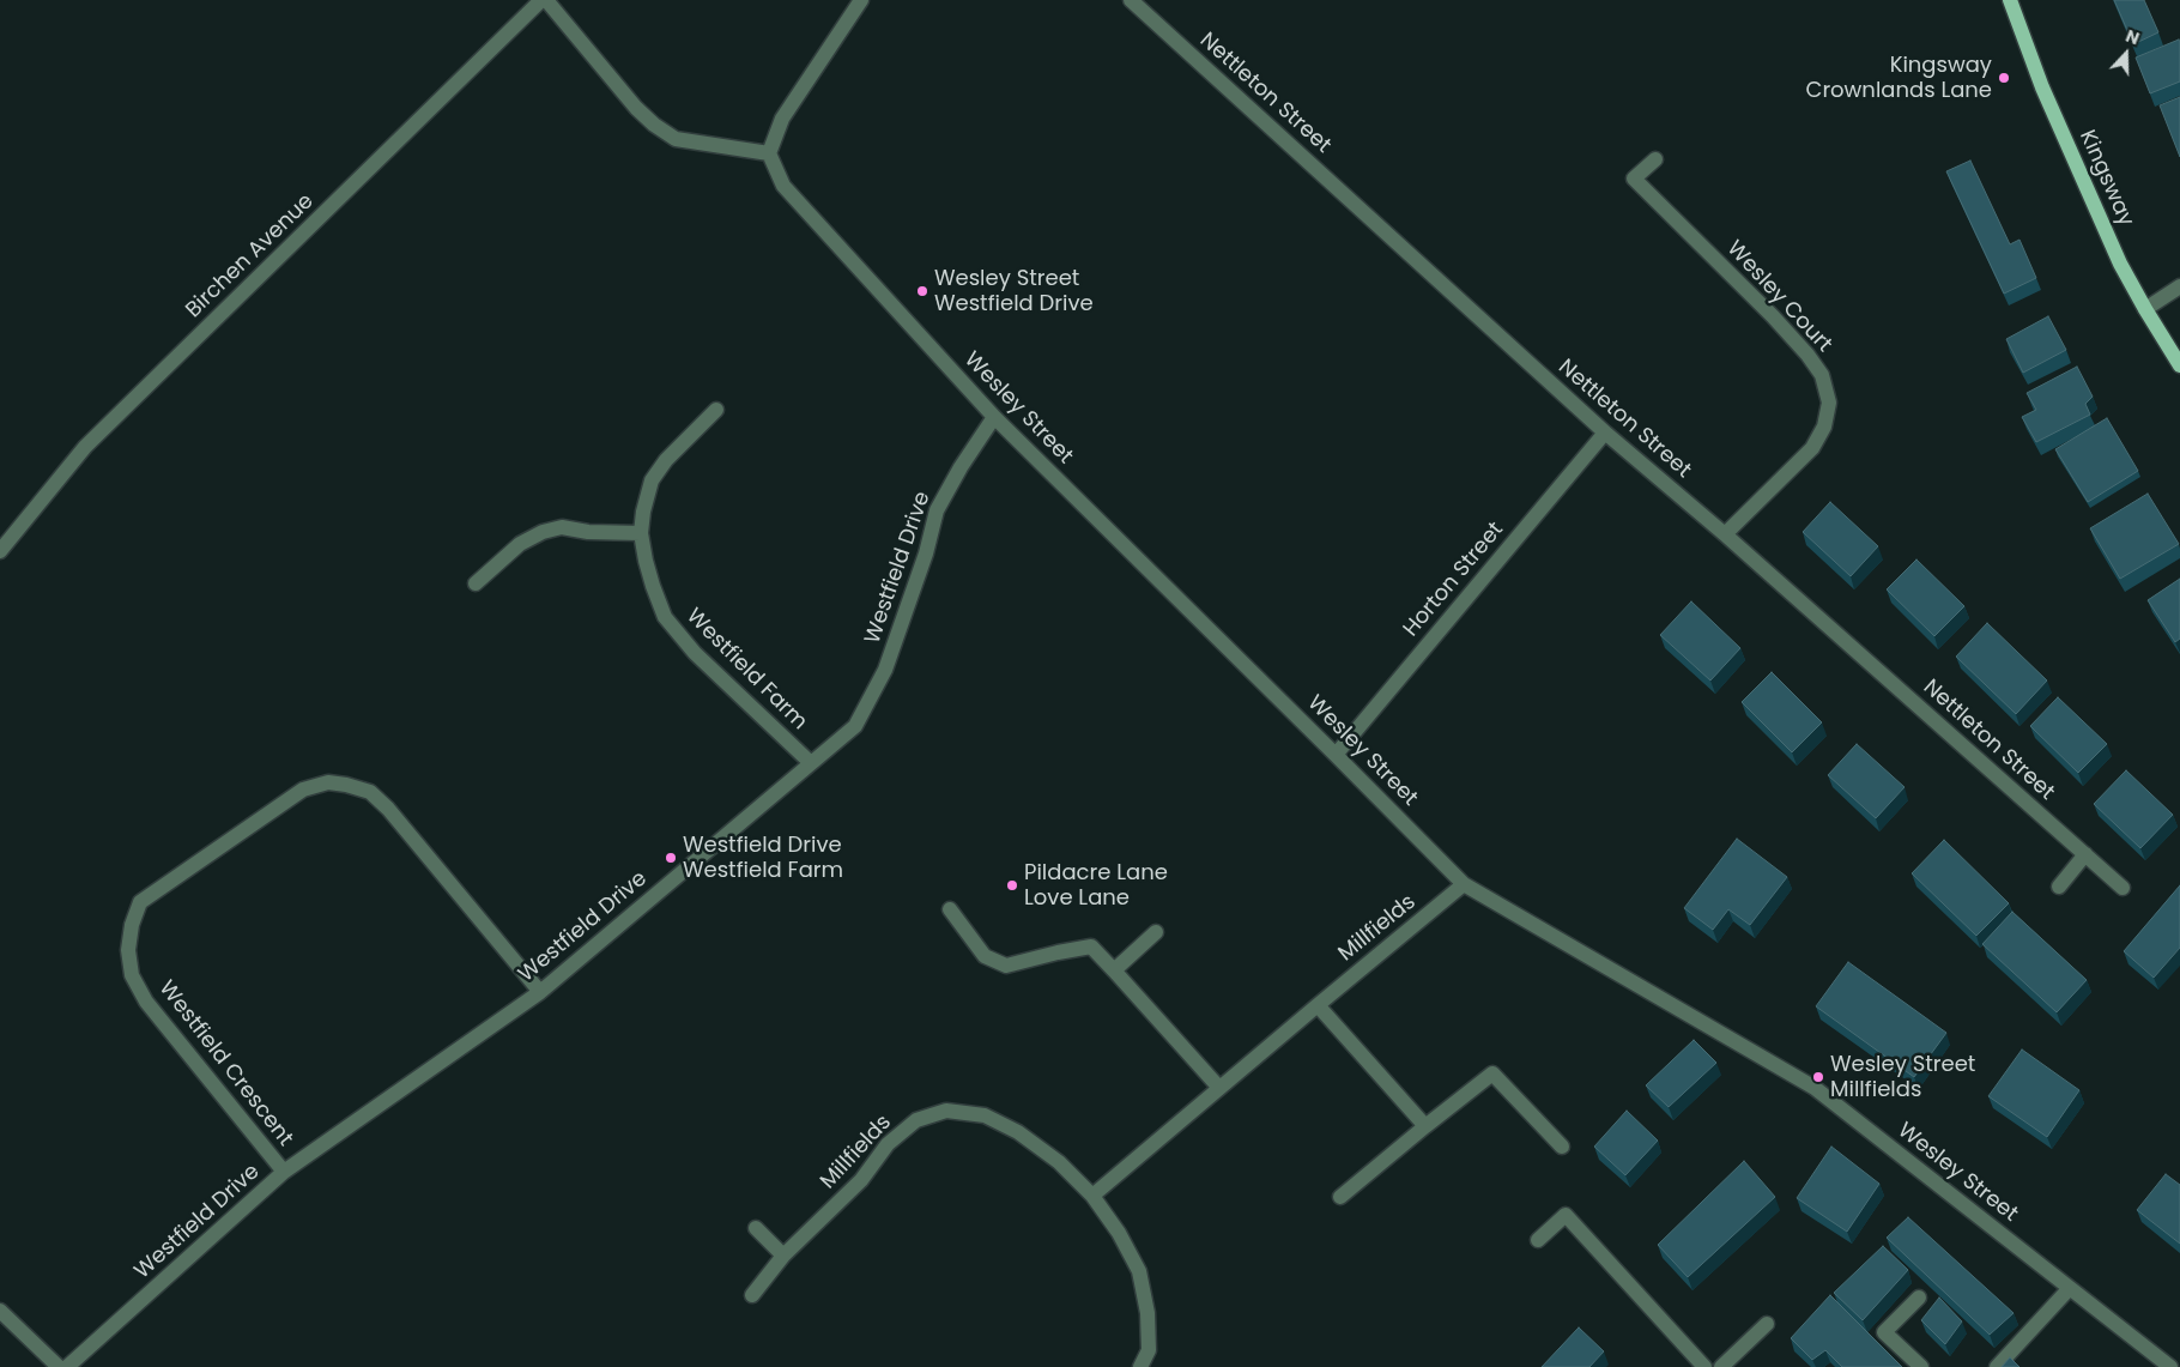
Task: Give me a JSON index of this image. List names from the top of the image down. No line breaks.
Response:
{"streets":{"main road":["Kingsway"],"street":["Nettleton Street","Birchen Avenue","Wesley Court","Wesley Street","Westfield Drive","Horton Street","Westfield Farm","Millfields","Westfield Crescent"]},"crossings":[["Nettleton Street","Wesley Court"],["Nettleton Street","Horton Street"],["Wesley Street","Westfield Drive"],["Wesley Street","Horton Street"],["Wesley Street","Millfields"],["Westfield Drive","Westfield Farm"],["Westfield Drive","Westfield Crescent"]],"places":["Kingsway Crownlands Lane","Wesley Street Westfield Drive","Westfield Drive Westfield Farm","Pildacre Lane Love Lane","Wesley Street Millfields"],"north":"top"}
